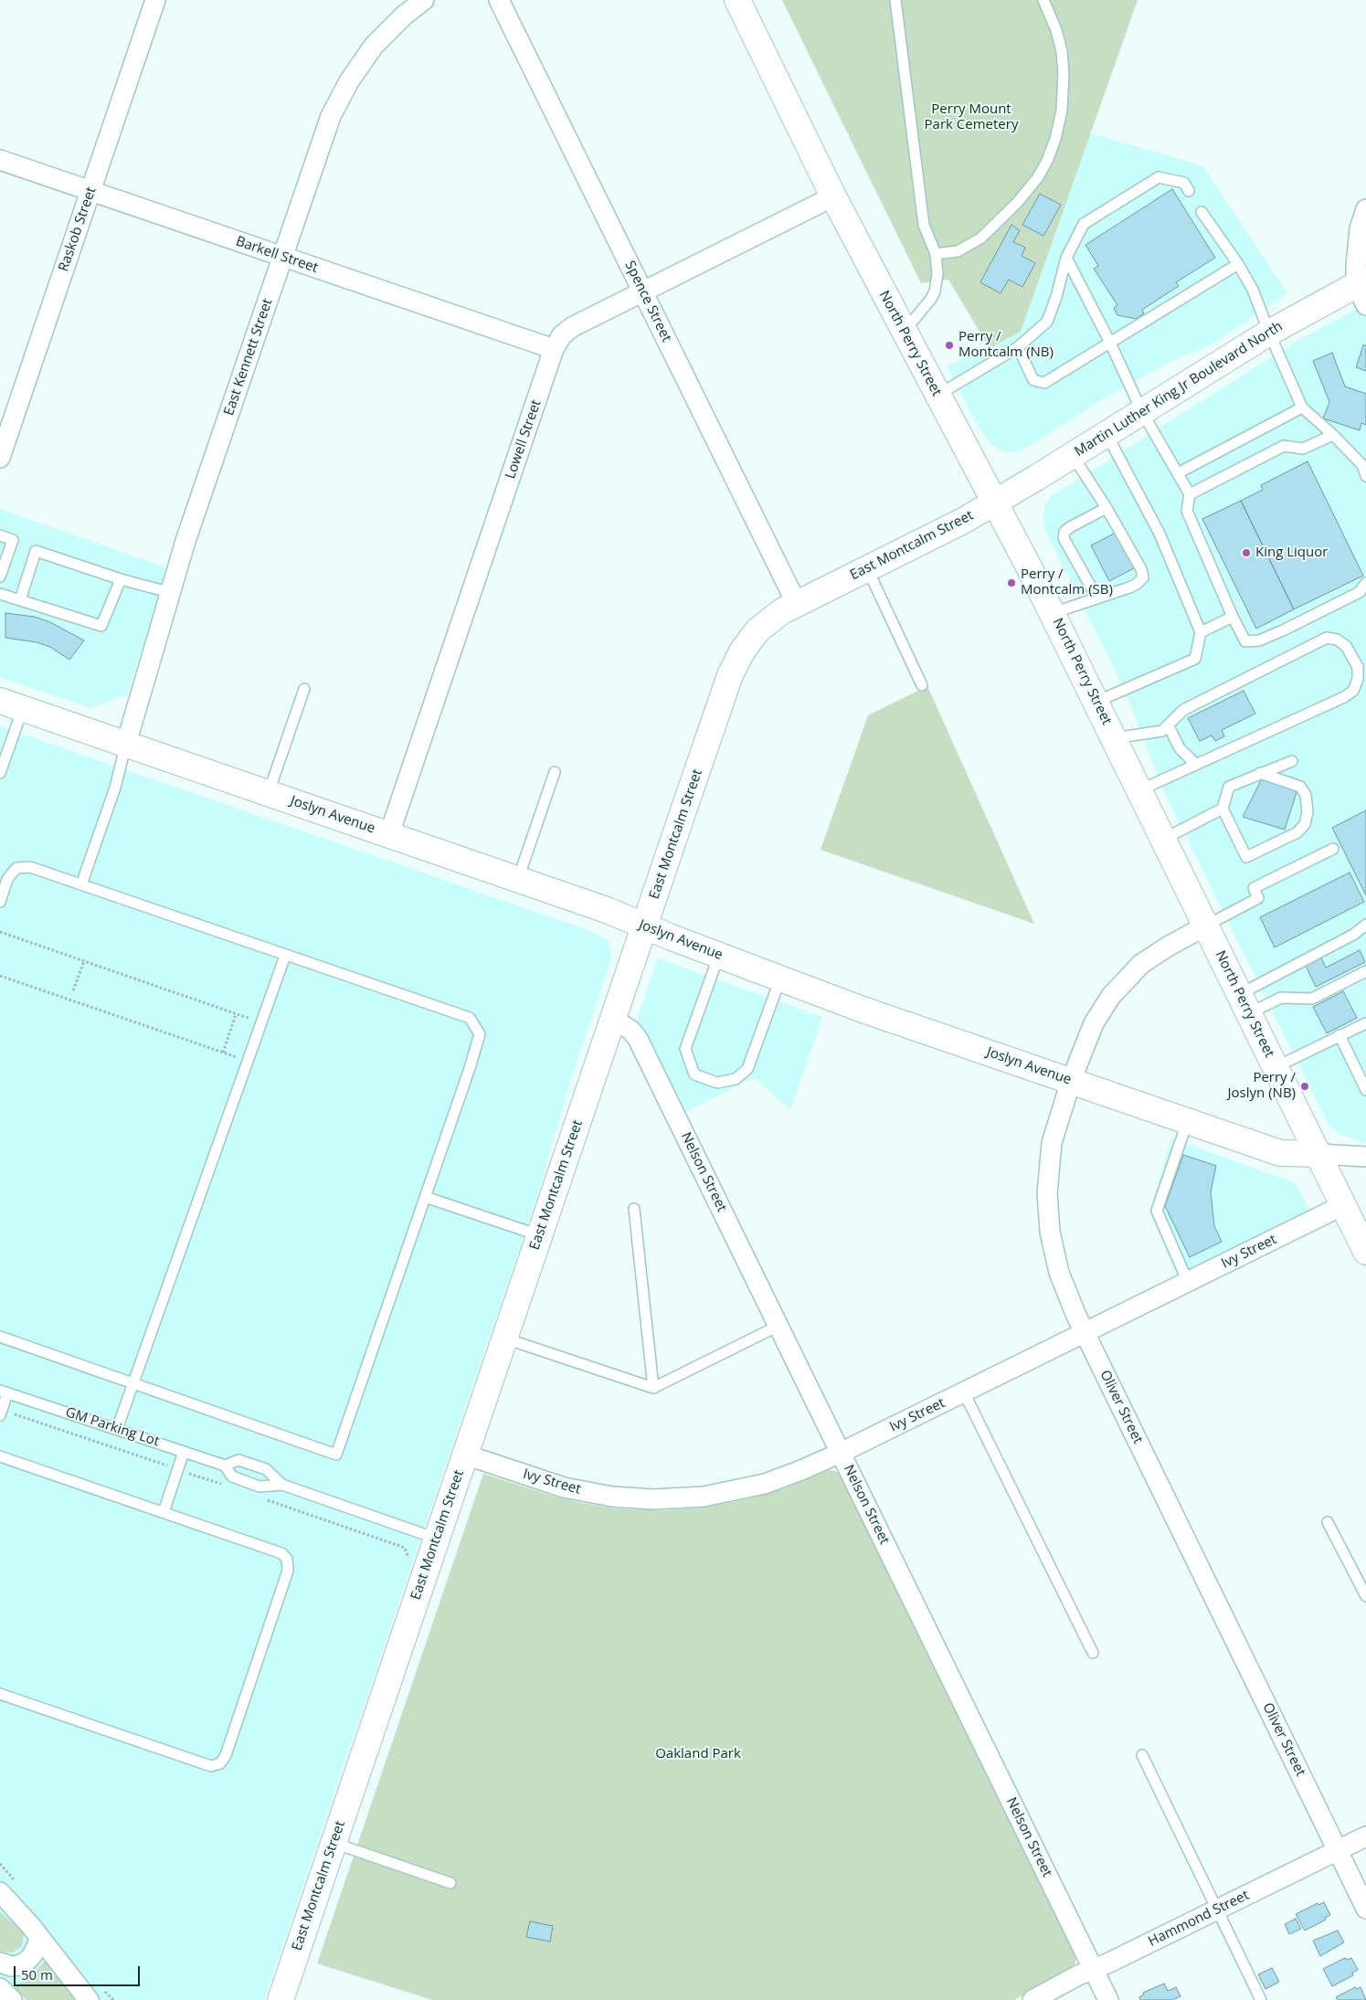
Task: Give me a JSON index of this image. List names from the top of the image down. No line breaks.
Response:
{"streets":{"main road":["North Perry Street","Martin Luther King Jr Boulevard North","East Montcalm Street","Joslyn Avenue"],"street":["Raskob Street","Barkell Street","Spence Street","East Kennett Street","Lowell Street","Nelson Street","Ivy Street","Oliver Street","Hammond Street"],"lane":["GM Parking Lot"]},"crossings":[["Raskob Street","Barkell Street"],["Barkell Street","East Kennett Street"],["Barkell Street","Lowell Street"],["Spence Street","Lowell Street"],["Spence Street","East Montcalm Street"],["North Perry Street","Martin Luther King Jr Boulevard North"],["North Perry Street","Lowell Street"],["North Perry Street","East Montcalm Street"],["North Perry Street","Joslyn Avenue"],["North Perry Street","Ivy Street"],["North Perry Street","Oliver Street"],["East Kennett Street","Joslyn Avenue"],["Martin Luther King Jr Boulevard North","East Montcalm Street"],["Lowell Street","Joslyn Avenue"],["East Montcalm Street","Joslyn Avenue"],["East Montcalm Street","Nelson Street"],["East Montcalm Street","Ivy Street"],["East Montcalm Street","GM Parking Lot"],["Joslyn Avenue","Oliver Street"],["Nelson Street","Ivy Street"],["Nelson Street","Hammond Street"],["Ivy Street","Oliver Street"],["Oliver Street","Hammond Street"]],"parks":["Perry Mount Park Cemetery","Oakland Park"],"places":["Perry / Montcalm (NB)","King Liquor","Perry / Montcalm (SB)","Perry / Joslyn (NB)"],"scale_bar":"50 m"}
